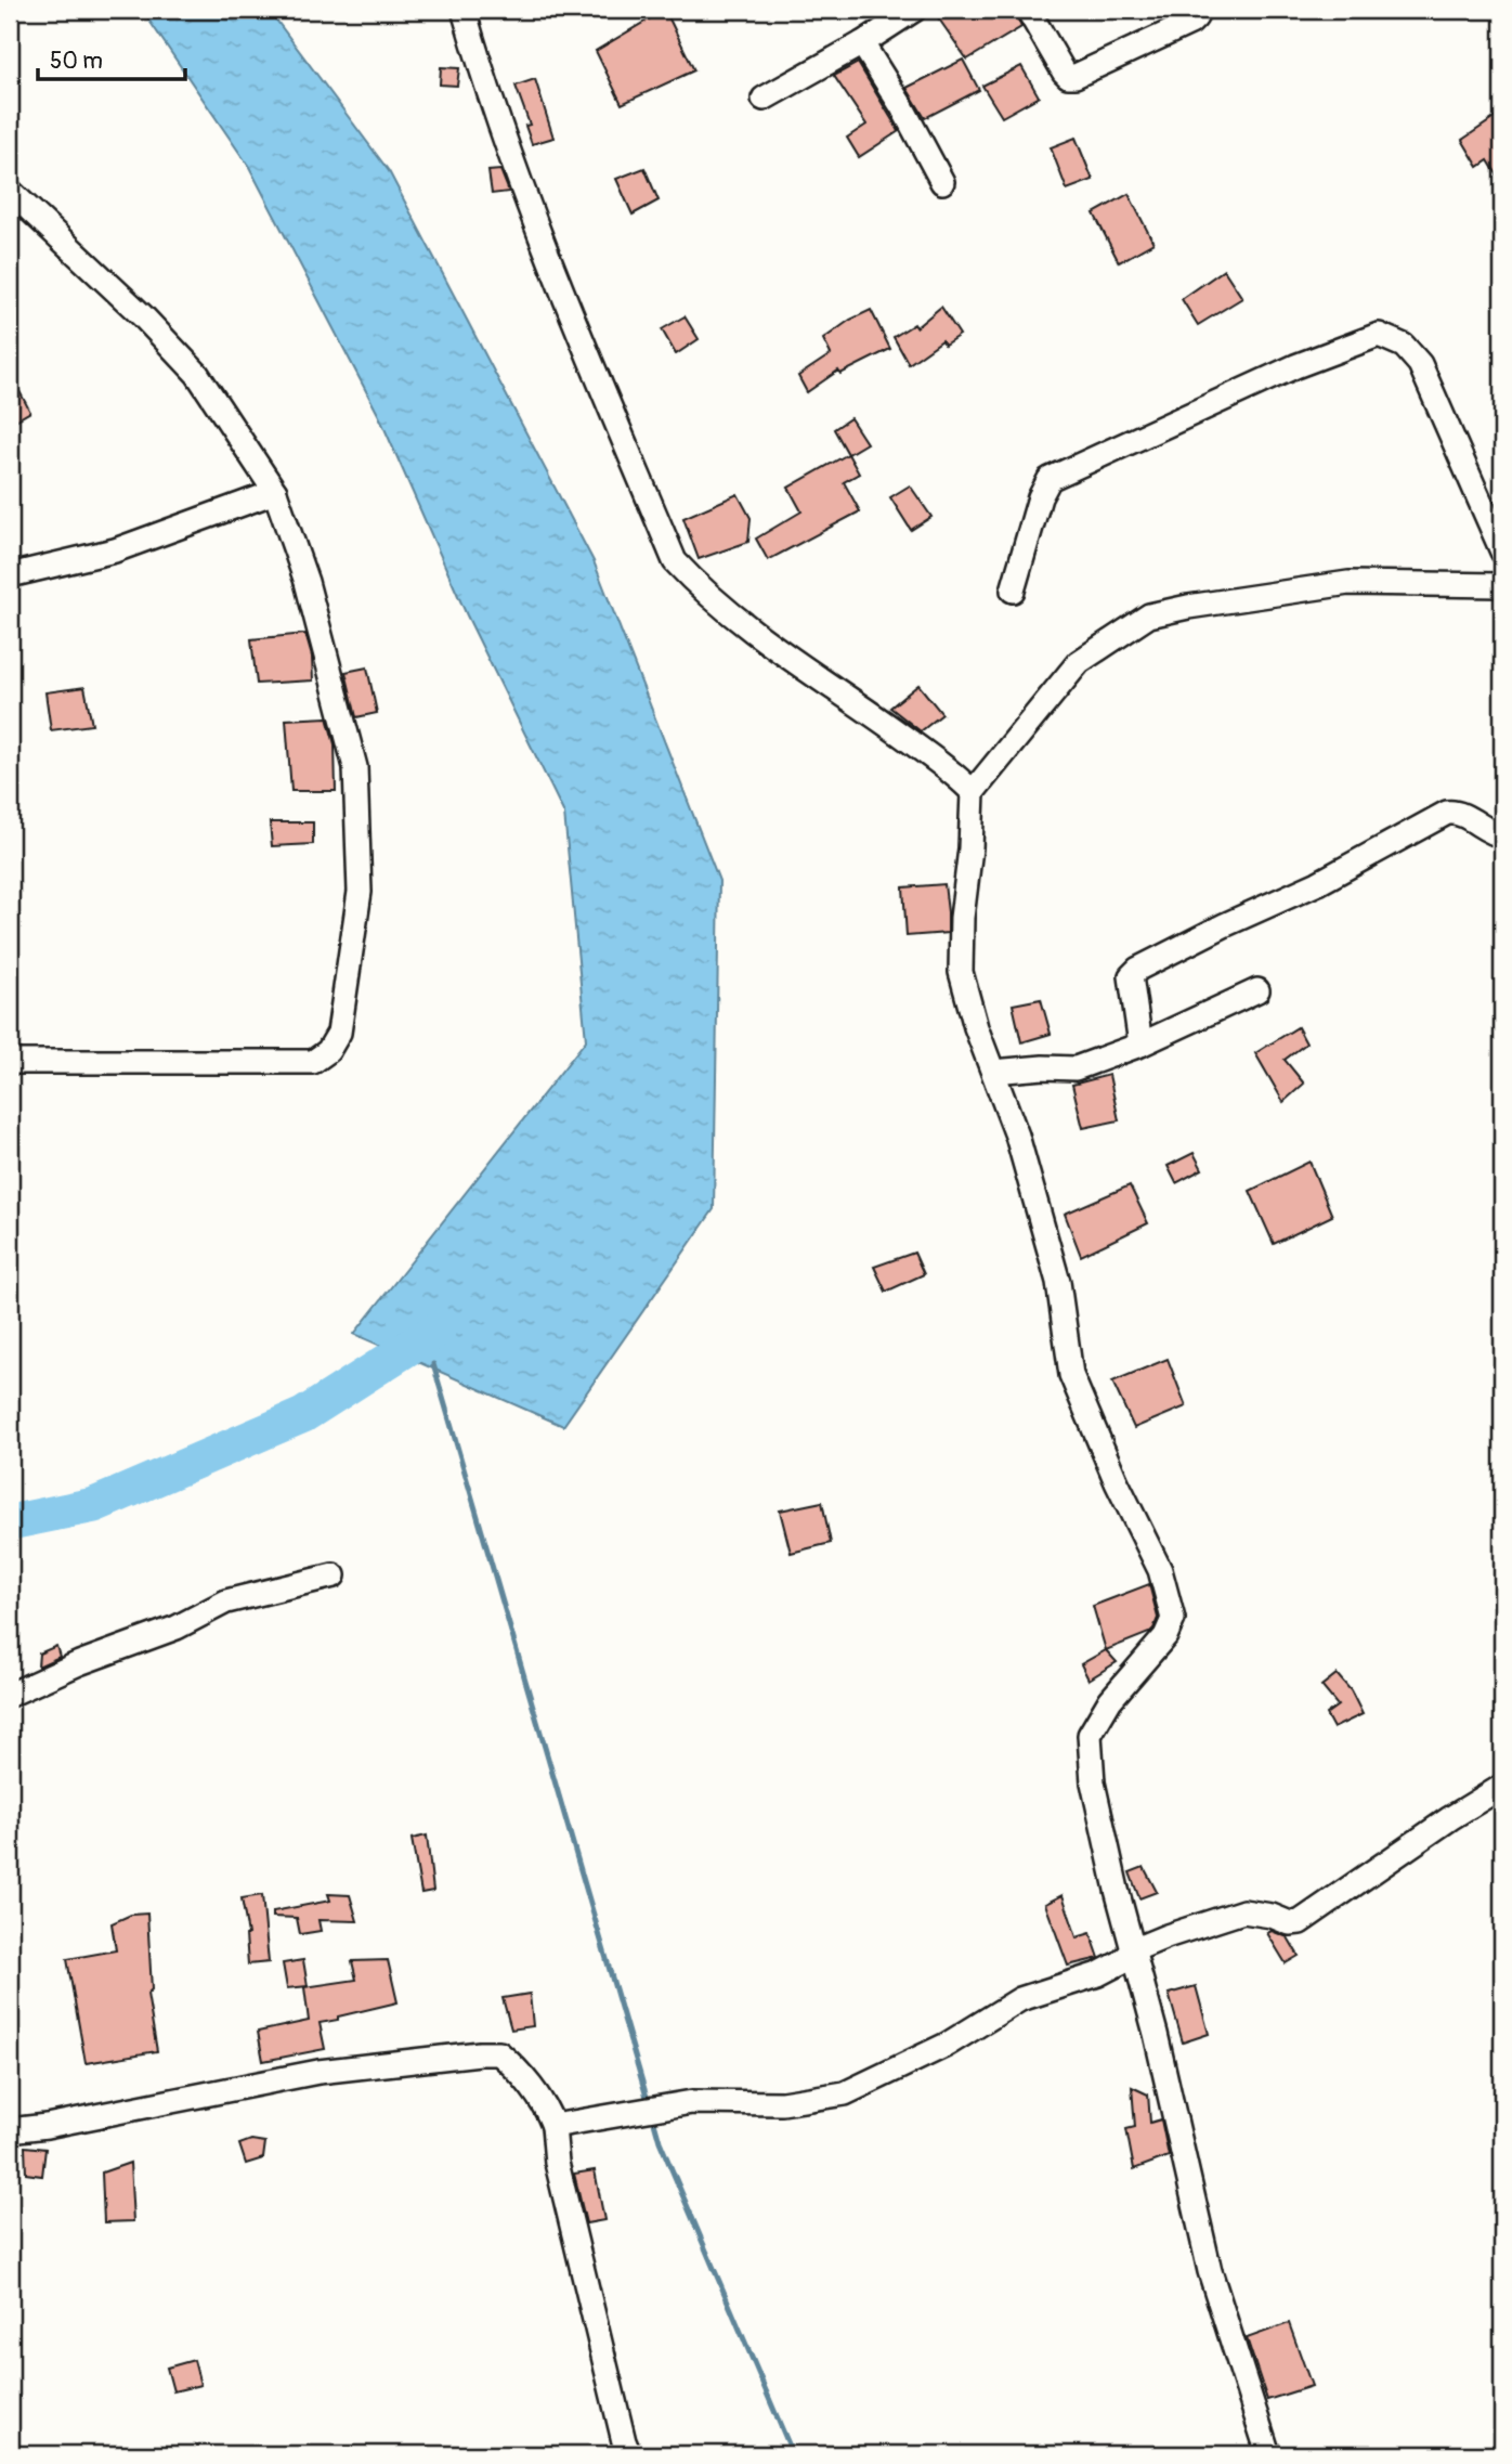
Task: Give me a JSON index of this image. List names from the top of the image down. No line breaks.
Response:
{"scale_bar":"50 m"}
